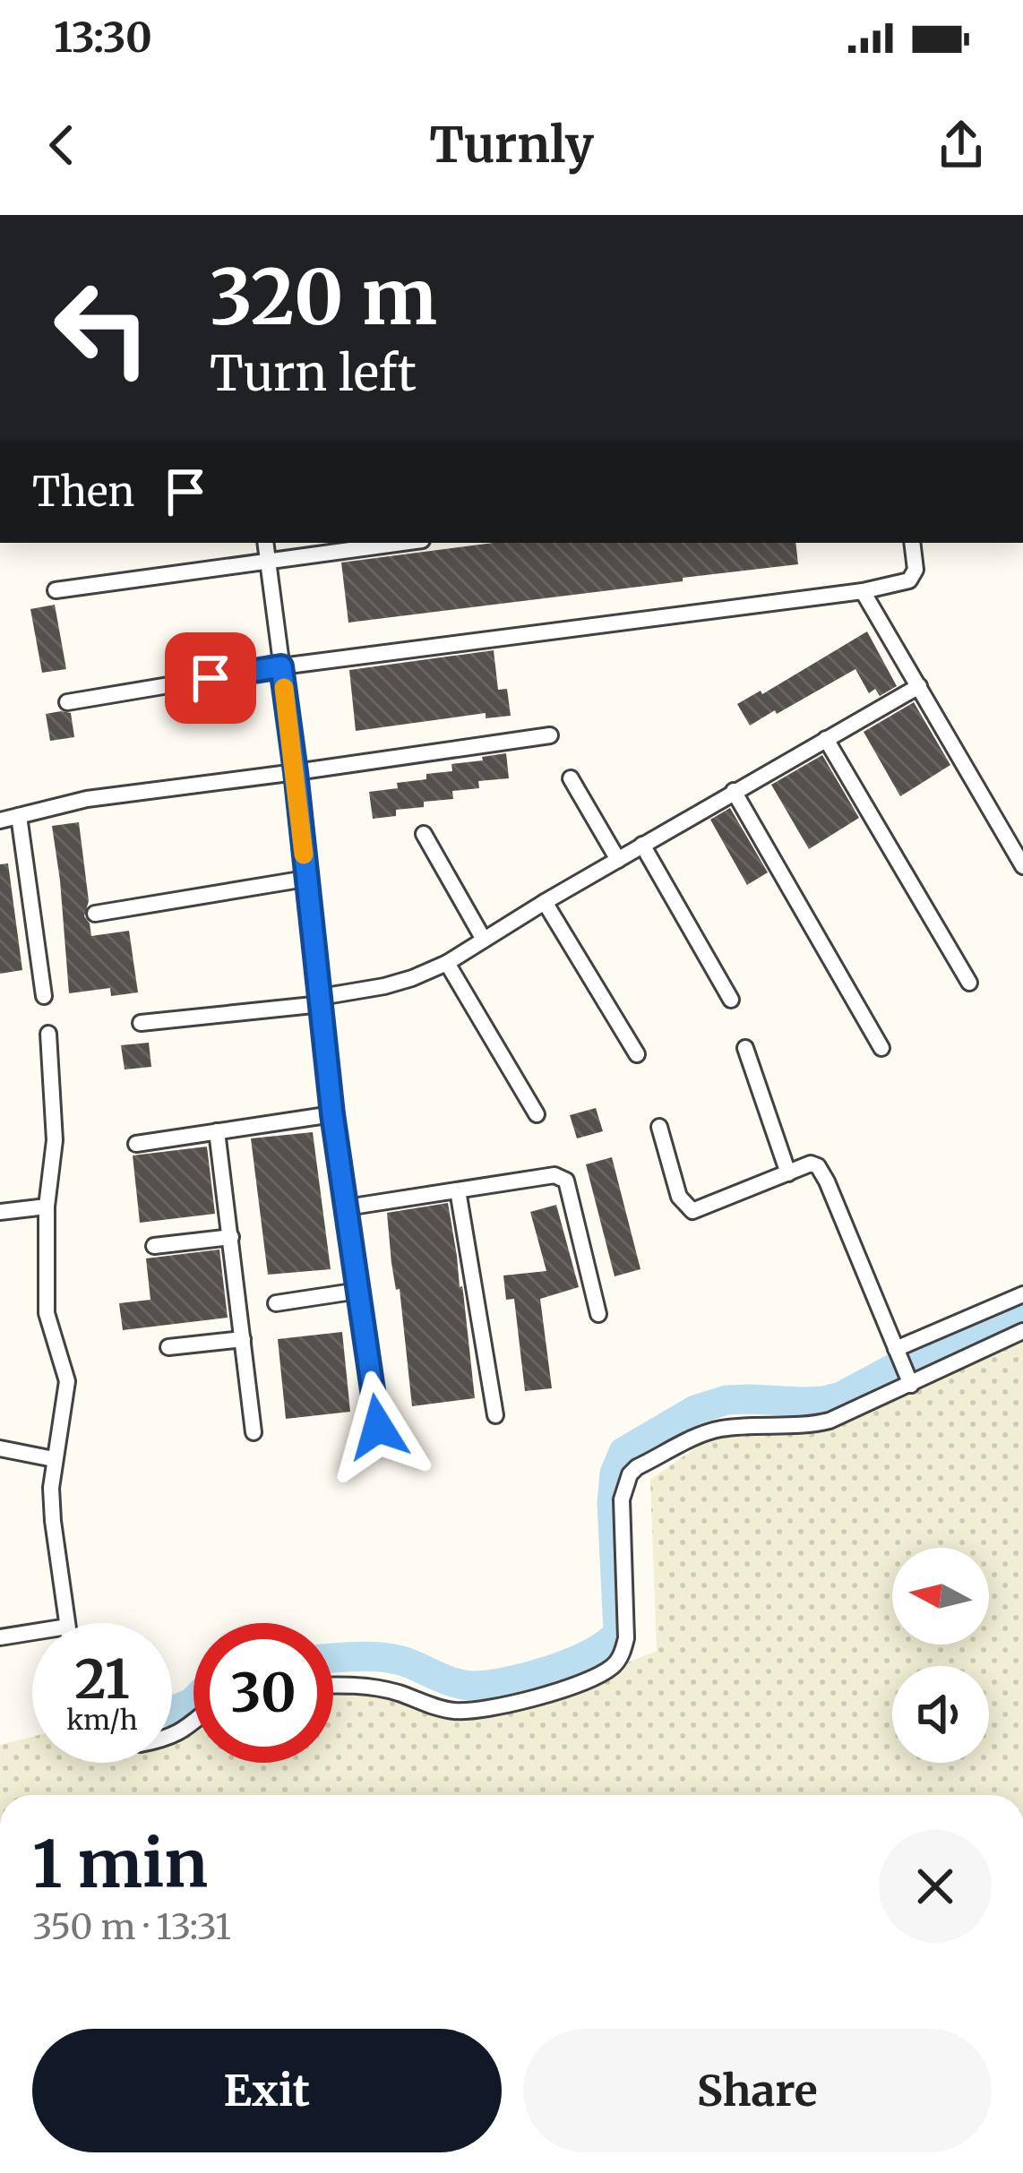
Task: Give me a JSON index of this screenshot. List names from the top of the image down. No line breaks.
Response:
{"north":"left","page":{"status":"13:30","header":"Turnly","turn":["320 m","Turn left"],"then":"Then","speed":"21 km/h","limit":"30","heading":["1 min","350 m · 13:31"],"buttons":["Exit","Share"]}}
